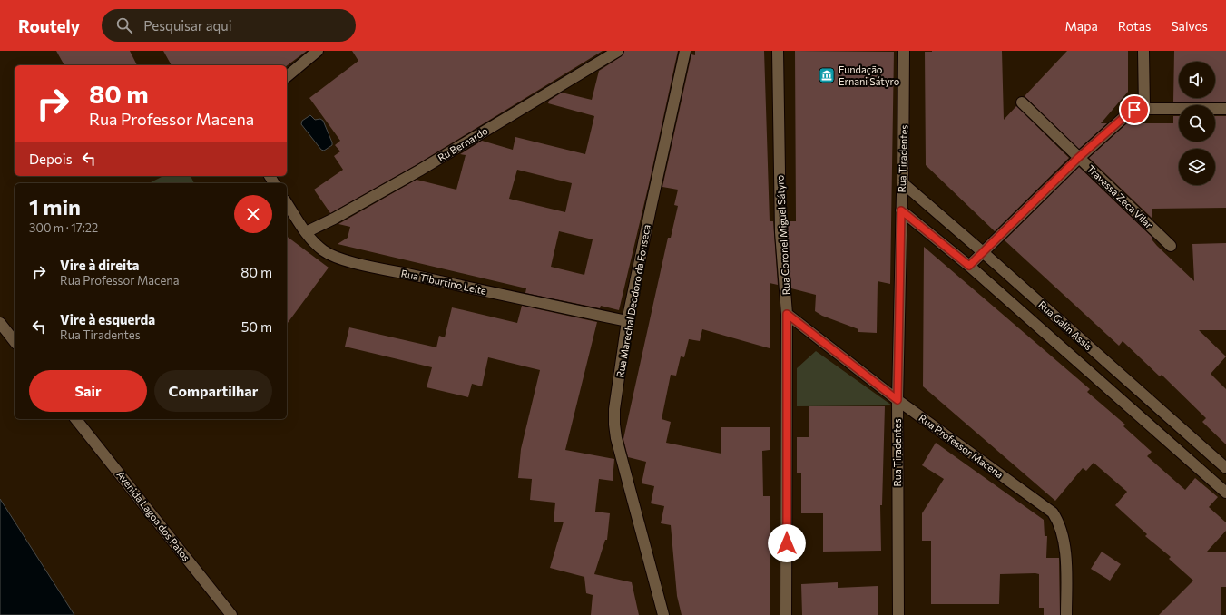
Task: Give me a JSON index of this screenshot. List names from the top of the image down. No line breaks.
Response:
{"streets":{"street":["Ru Bernardo","Rua Tiradentes","Travessa Zeca Vilar","Rua Coronel Miguel Sátyro","Rua Tiburtino Leite","Rua Marechal Deodoro da Fonseca","Rua Galin Assis","Rua Professor Macena","Avenida Lagoa dos Patos"]},"crossings":[["Ru Bernardo","Rua Tiburtino Leite"],["Rua Tiradentes","Rua Galin Assis"],["Rua Tiradentes","Rua Professor Macena"],["Rua Coronel Miguel Sátyro","Rua Professor Macena"],["Rua Tiburtino Leite","Rua Marechal Deodoro da Fonseca"]],"places":{"museum":["Fundação Ernani Sátyro"]},"page":{"header":"Routely","search":"Pesquisar aqui","nav":["Mapa","Rotas","Salvos"],"turn":["80 m","Rua Professor Macena"],"then":"Depois","heading":["1 min","300 m · 17:22"],"list":[{"name":"Vire à direita","note":"Rua Professor Macena","value":"80 m"},{"name":"Vire à esquerda","note":"Rua Tiradentes","value":"50 m"}],"buttons":["Sair","Compartilhar"]}}
